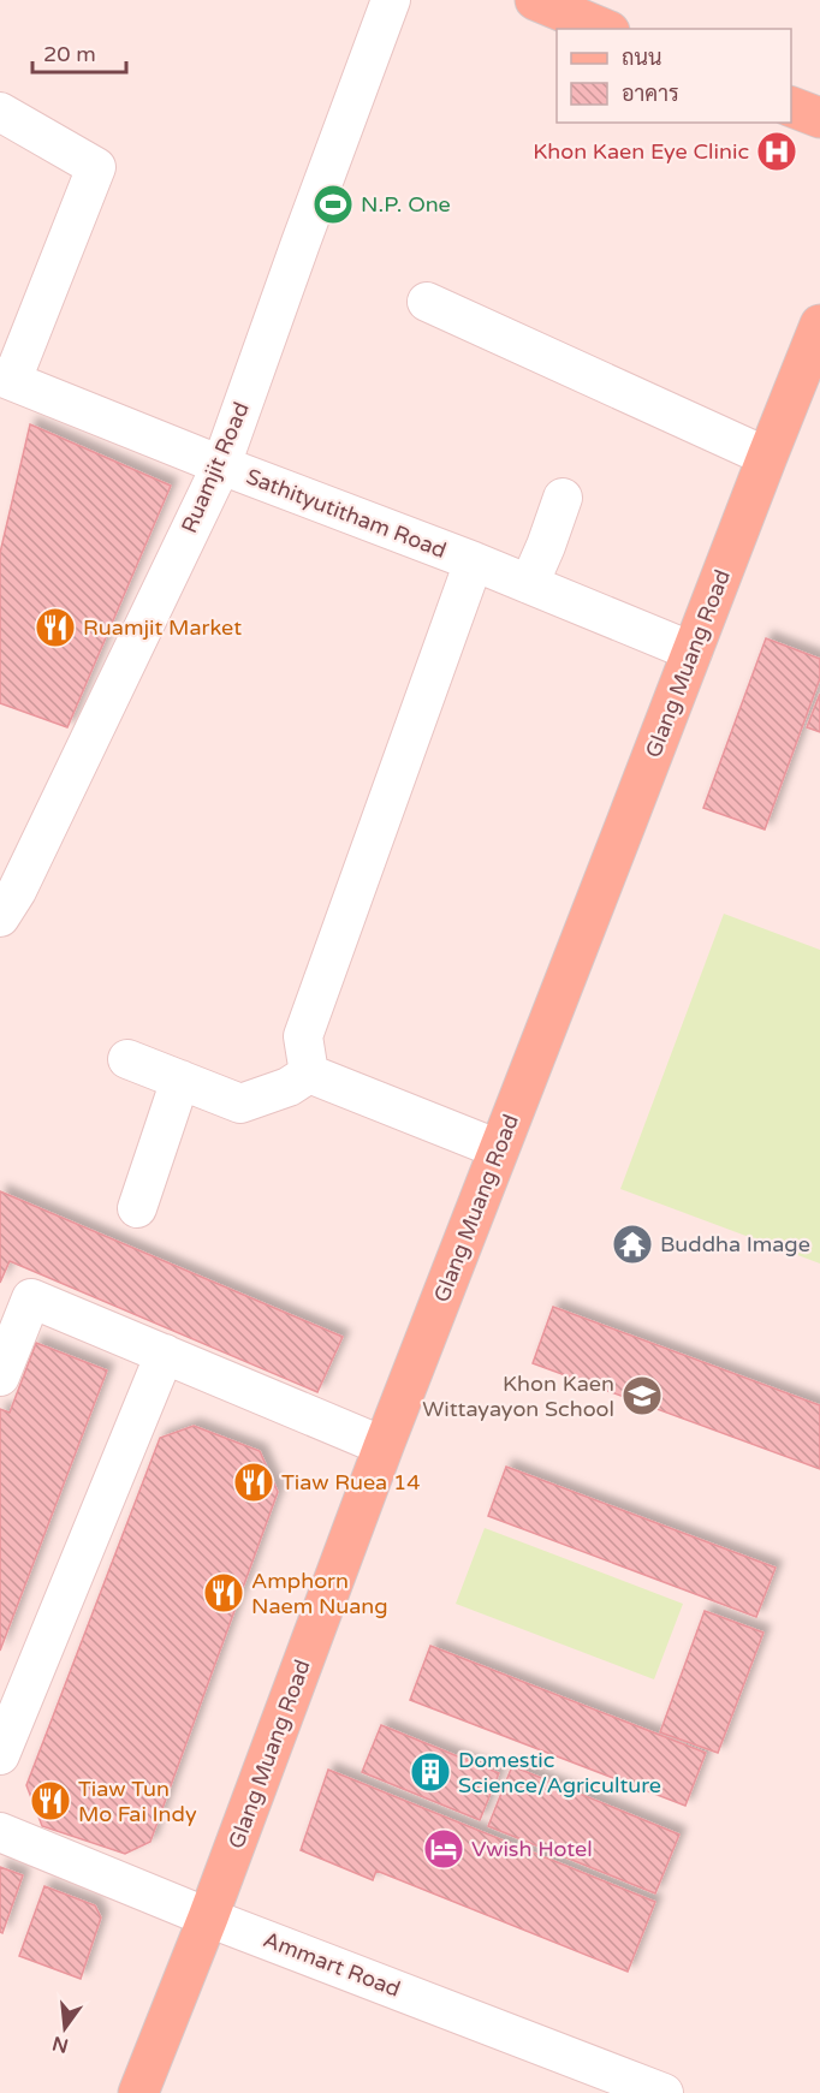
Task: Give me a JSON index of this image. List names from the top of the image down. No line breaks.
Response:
{"streets":{"main road":["Glang Muang Road"],"street":["Ruamjit Road","Sathityutitham Road","Ammart Road"]},"crossings":[["Ruamjit Road","Sathityutitham Road"],["Sathityutitham Road","Glang Muang Road"],["Glang Muang Road","Ammart Road"]],"places":{"hospital":["Khon Kaen Eye Clinic"],"sports":["N.P. One"],"restaurant":["Ruamjit Market","Tiaw Ruea 14","Amphorn Naem Nuang","Tiaw Tun Mo Fai Indy"],"temple":["Buddha Image"],"school or university":["Khon Kaen Wittayayon School"],"building":["Domestic Science/Agriculture"],"hotel":["Vwish Hotel"]},"legend":["ถนน","อาคาร"],"scale_bar":"20 m","north":"bottom"}
